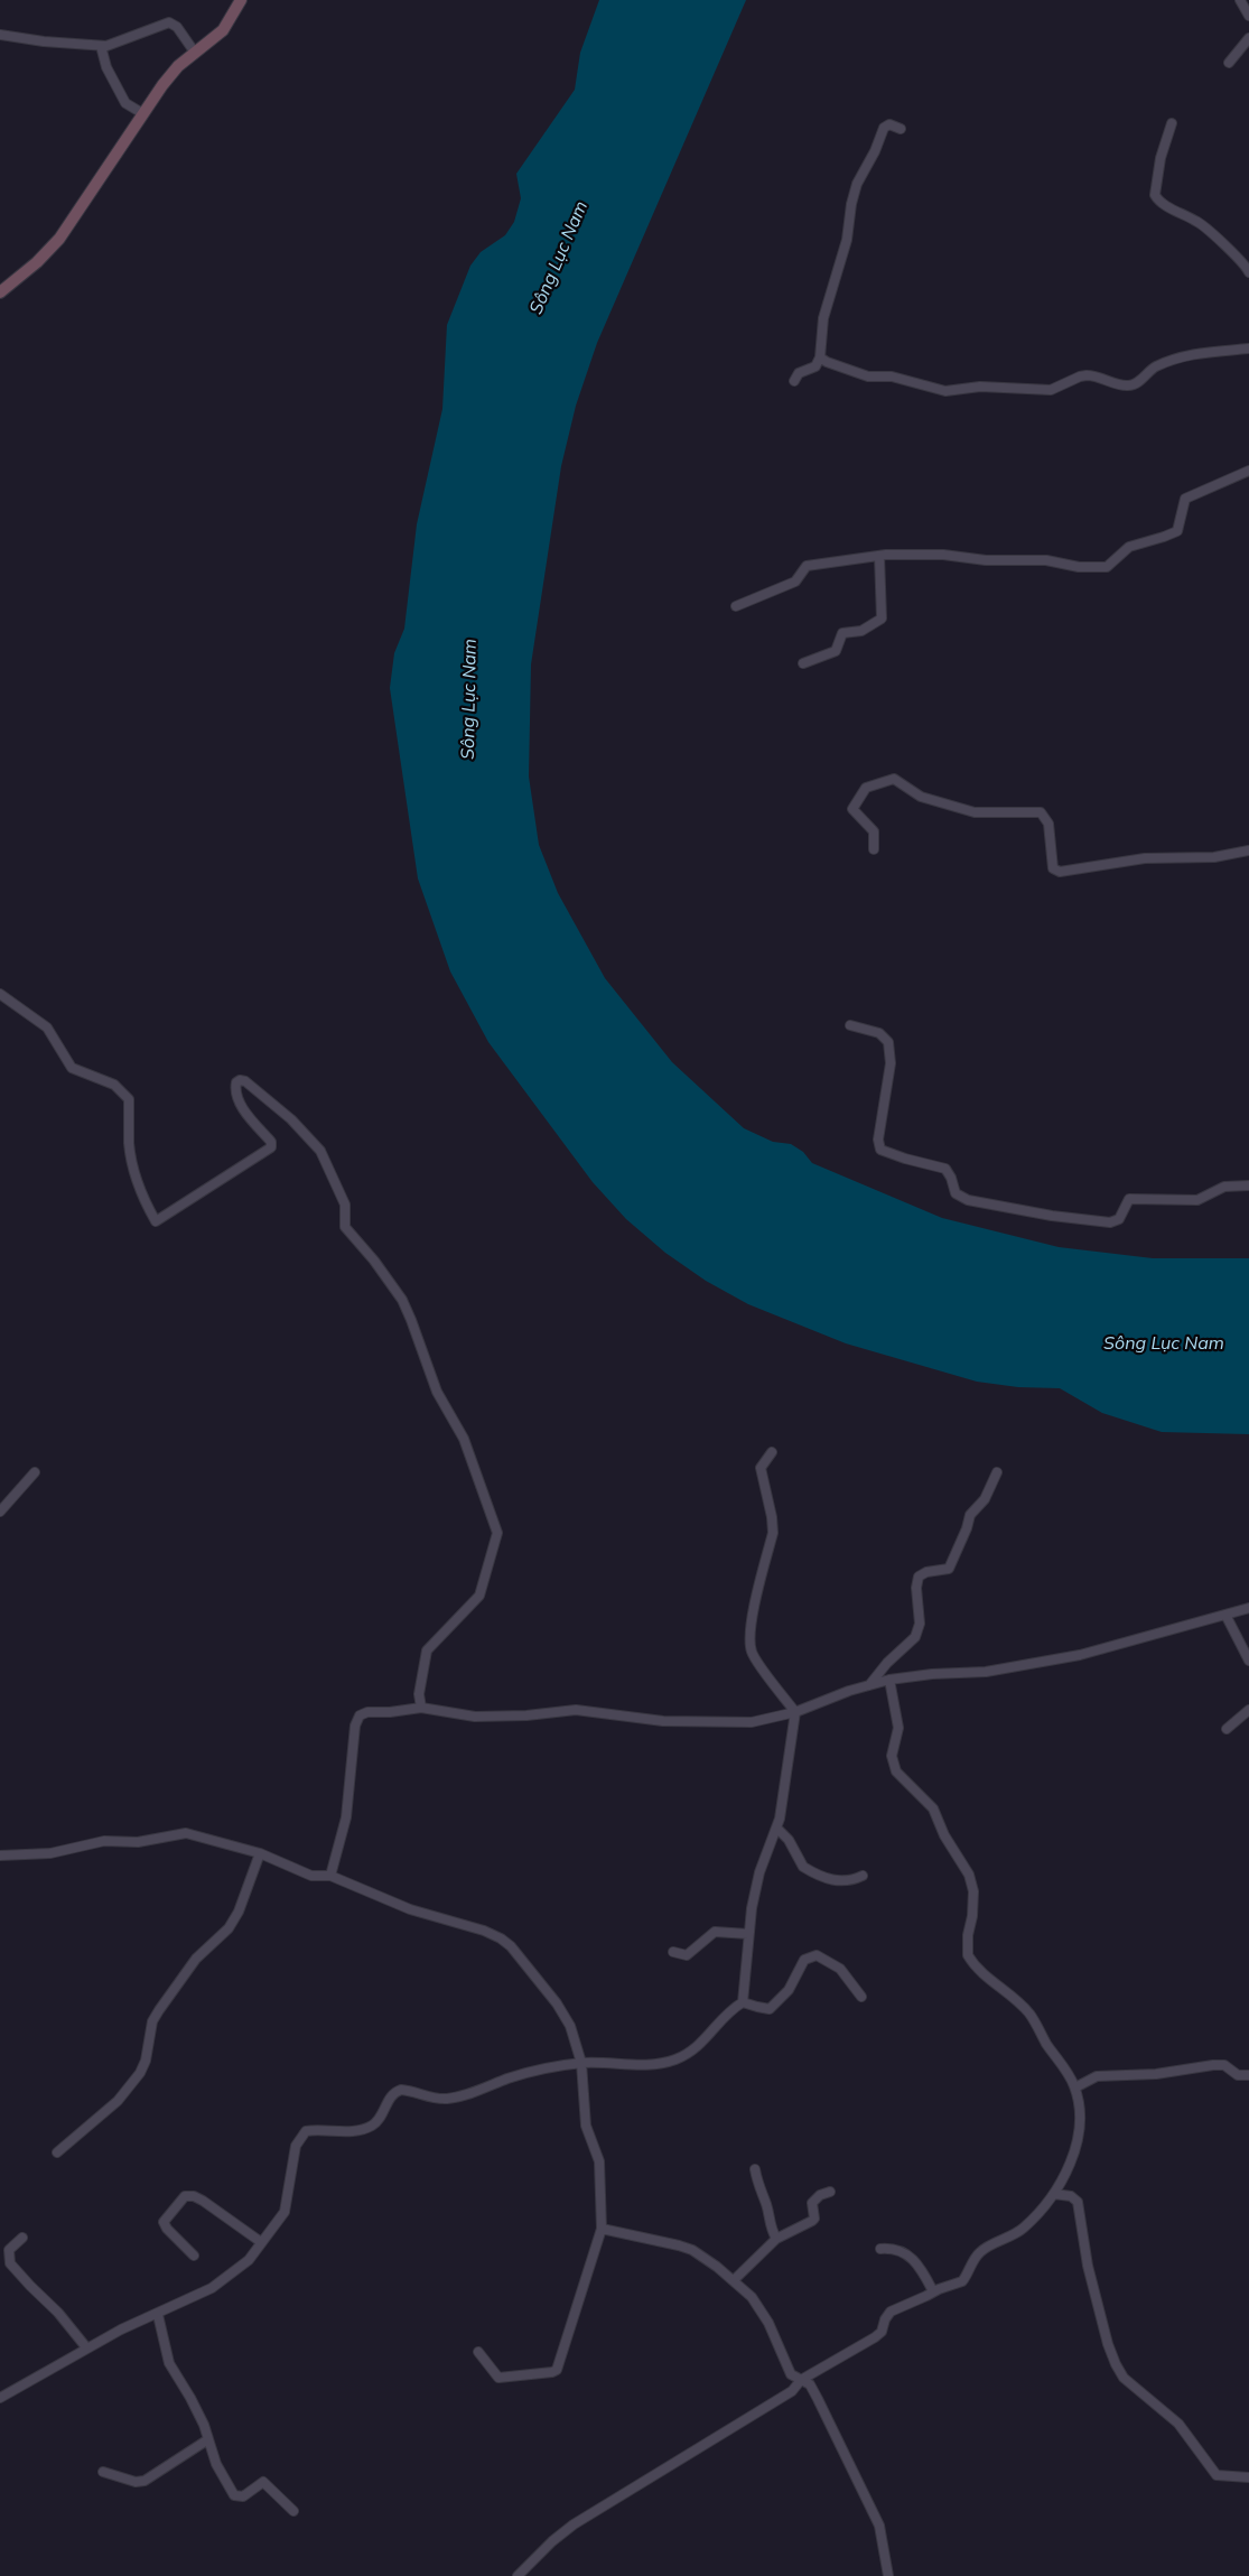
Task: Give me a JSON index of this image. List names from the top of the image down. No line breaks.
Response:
{"water":["Sông Lục Nam"]}
